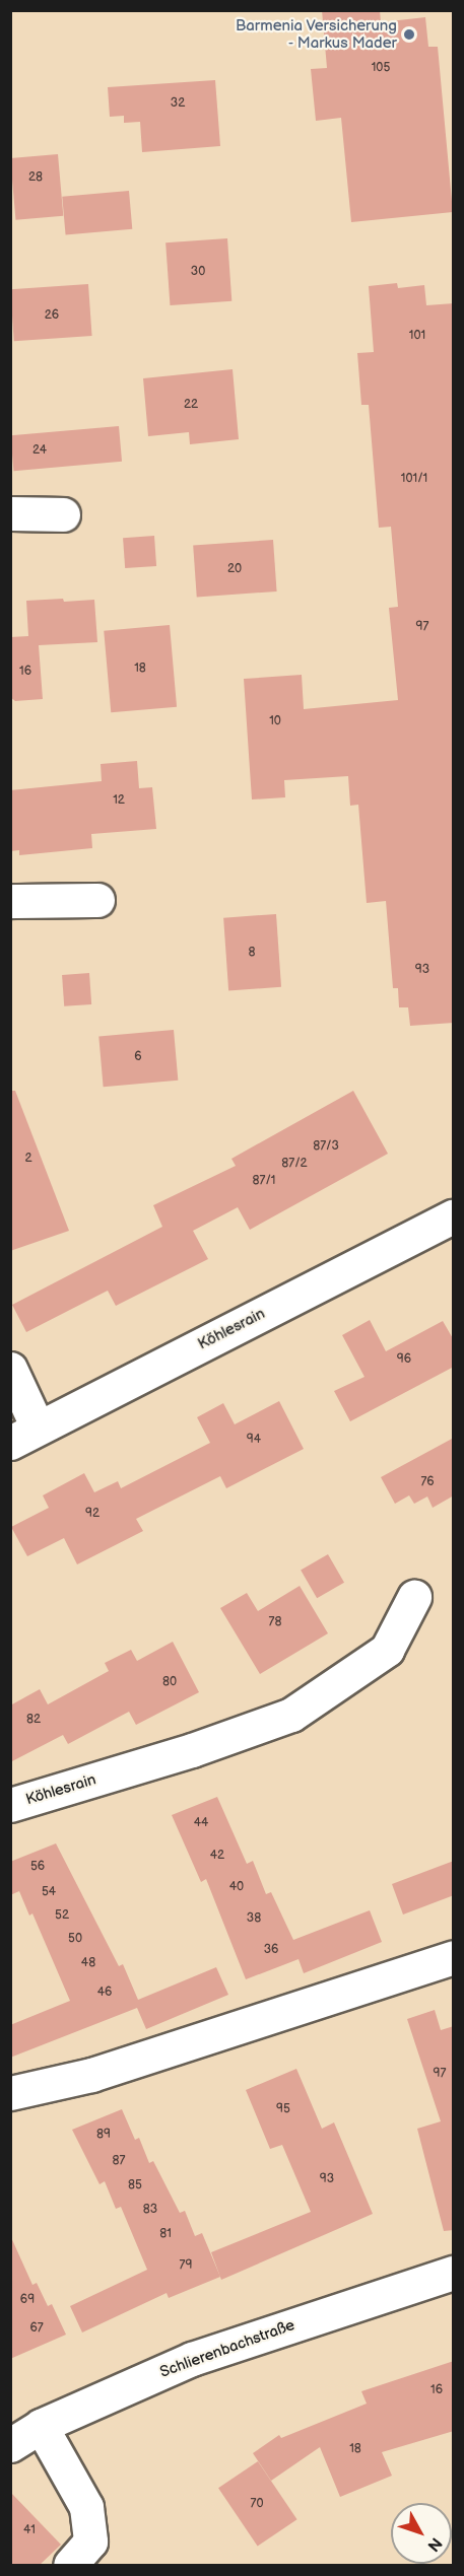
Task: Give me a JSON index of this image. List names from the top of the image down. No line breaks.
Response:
{"streets":{"street":["Köhlesrain","Schlierenbachstraße"]},"places":["Barmenia Versicherung - Markus Mader"],"house_numbers":["105","32","28","30","26","101","22","24","101/1","20","97","18","16","10","12","8","93","6","87/3","2","87/2","87/1","96","94","76","92","78","80","82","44","42","56","40","54","52","38","50","36","48","46","97","95","89","87","93","85","83","81","79","69","67","16","18","70","41"],"north":"bottom right"}
